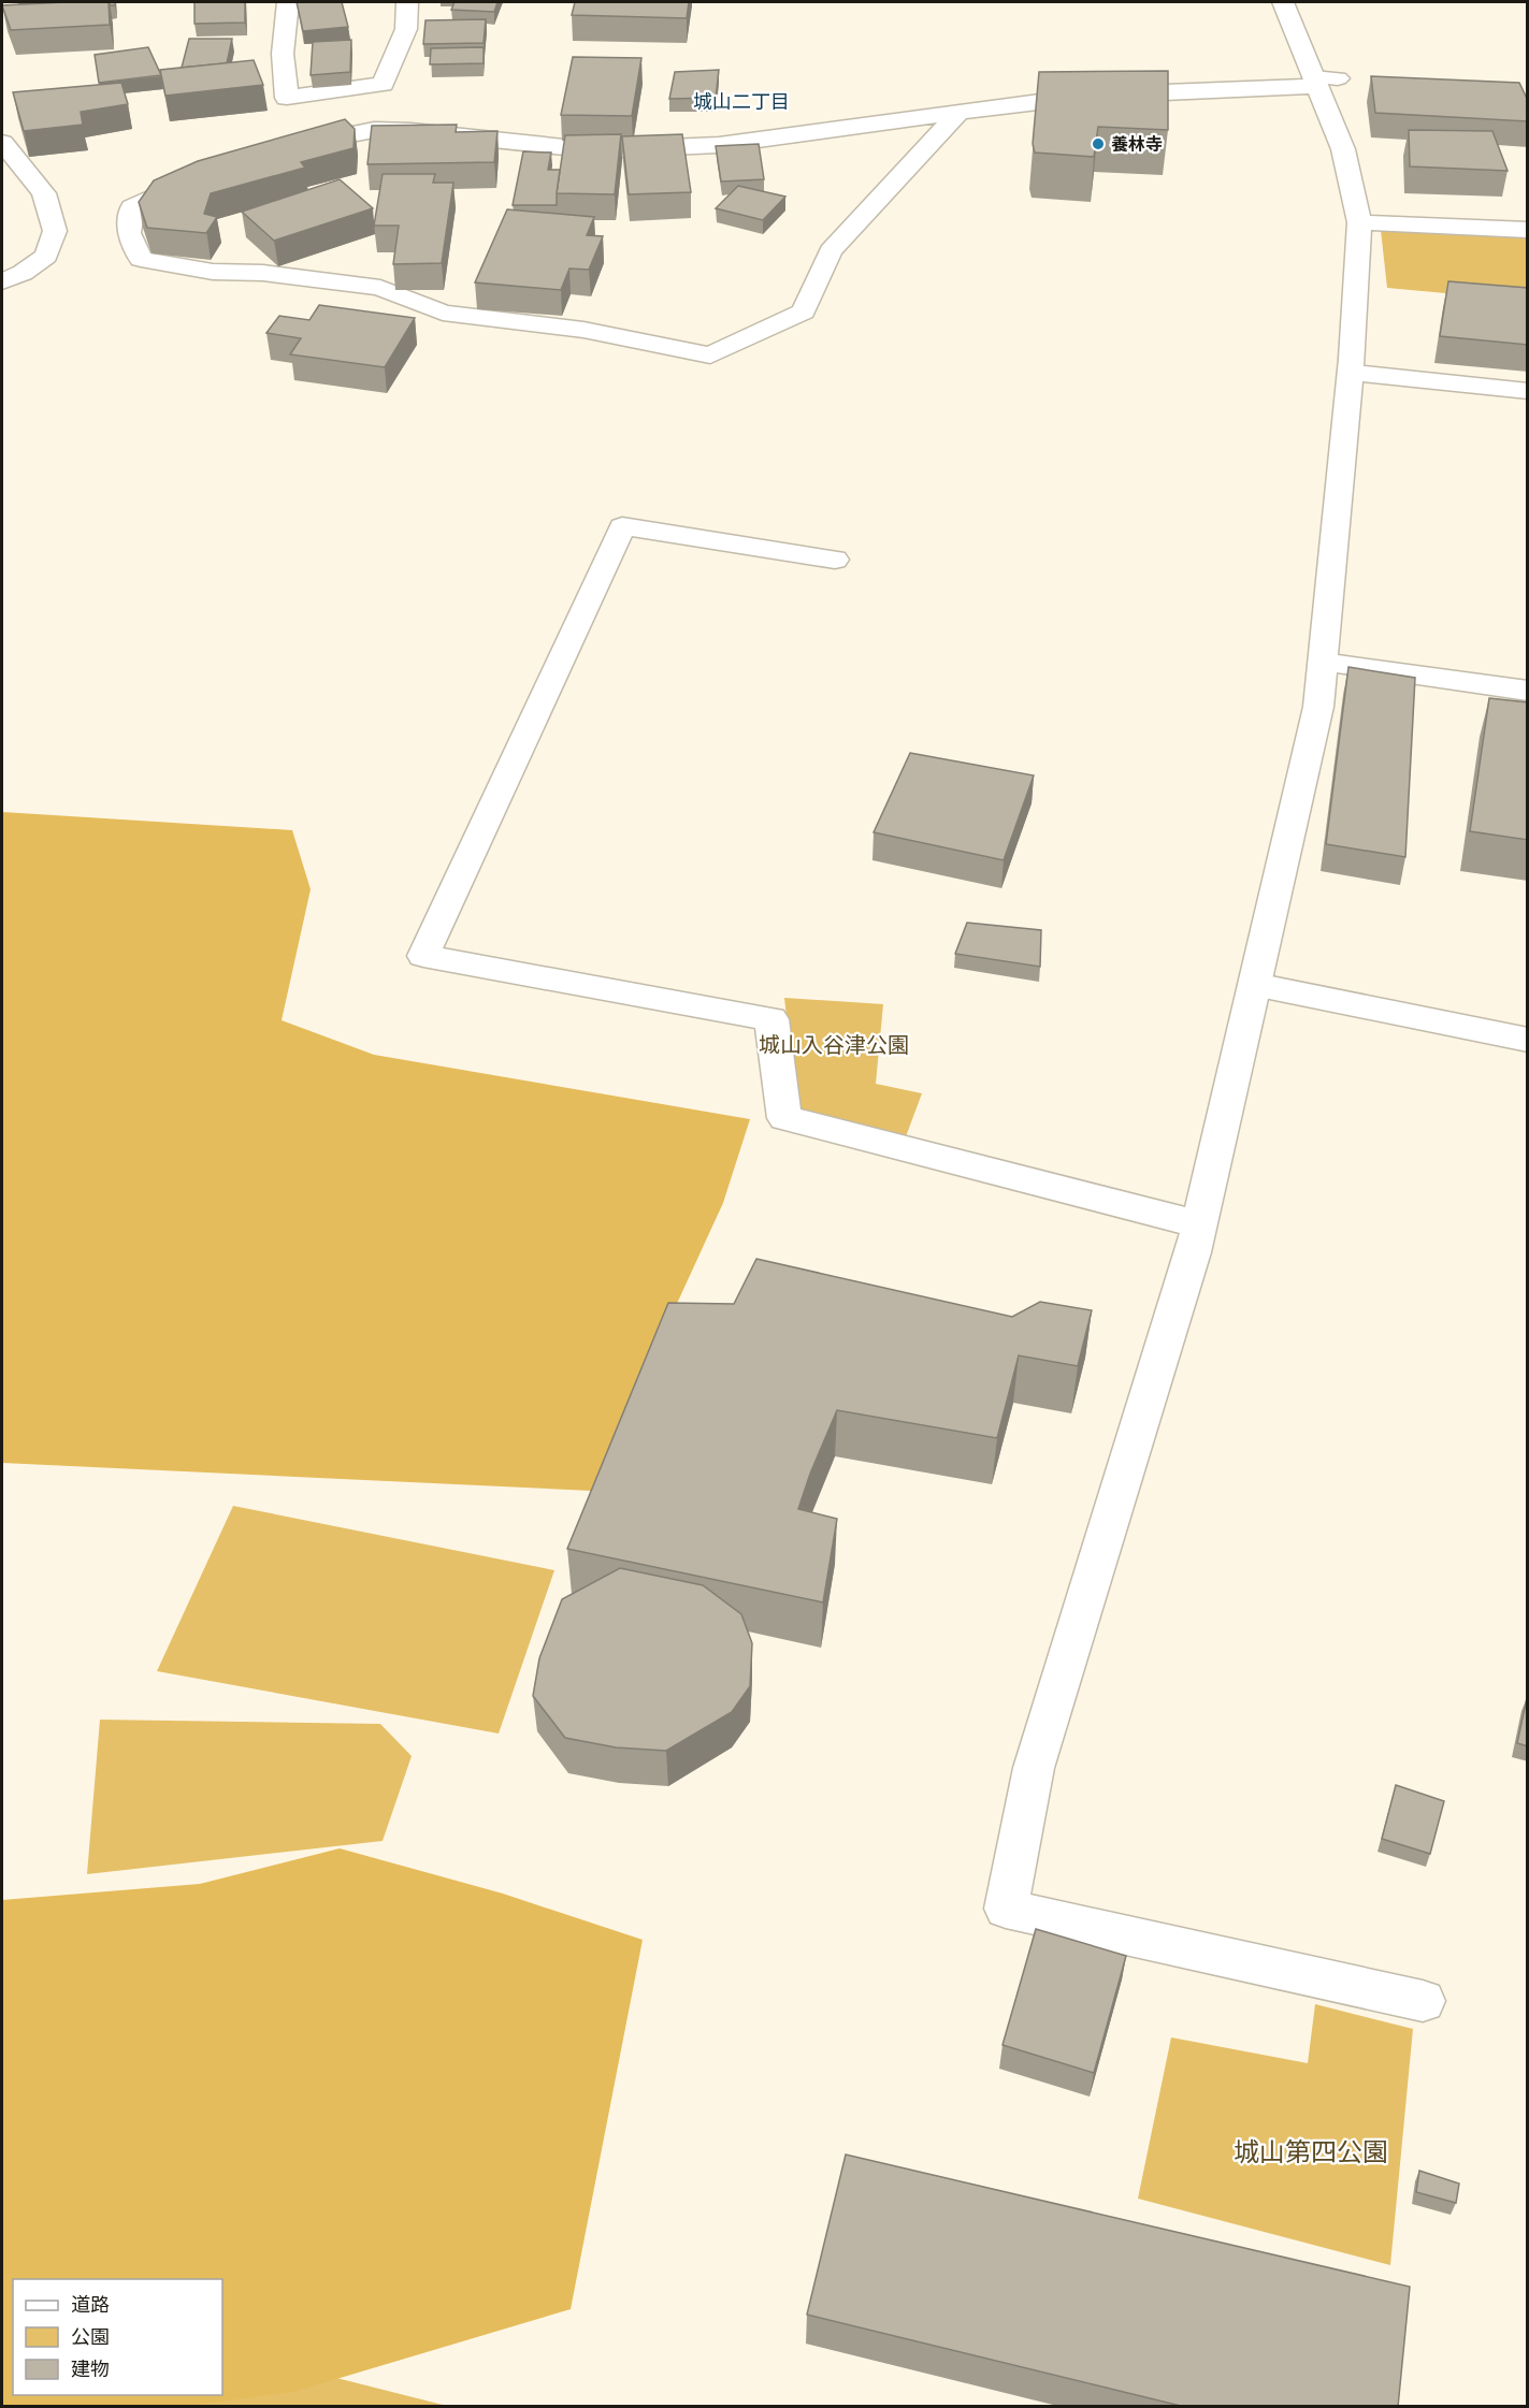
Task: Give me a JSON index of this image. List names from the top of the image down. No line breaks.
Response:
{"districts":["城山二丁目"],"parks":["城山入谷津公園","城山第四公園"],"places":["養林寺"],"legend":["道路","公園","建物"]}
